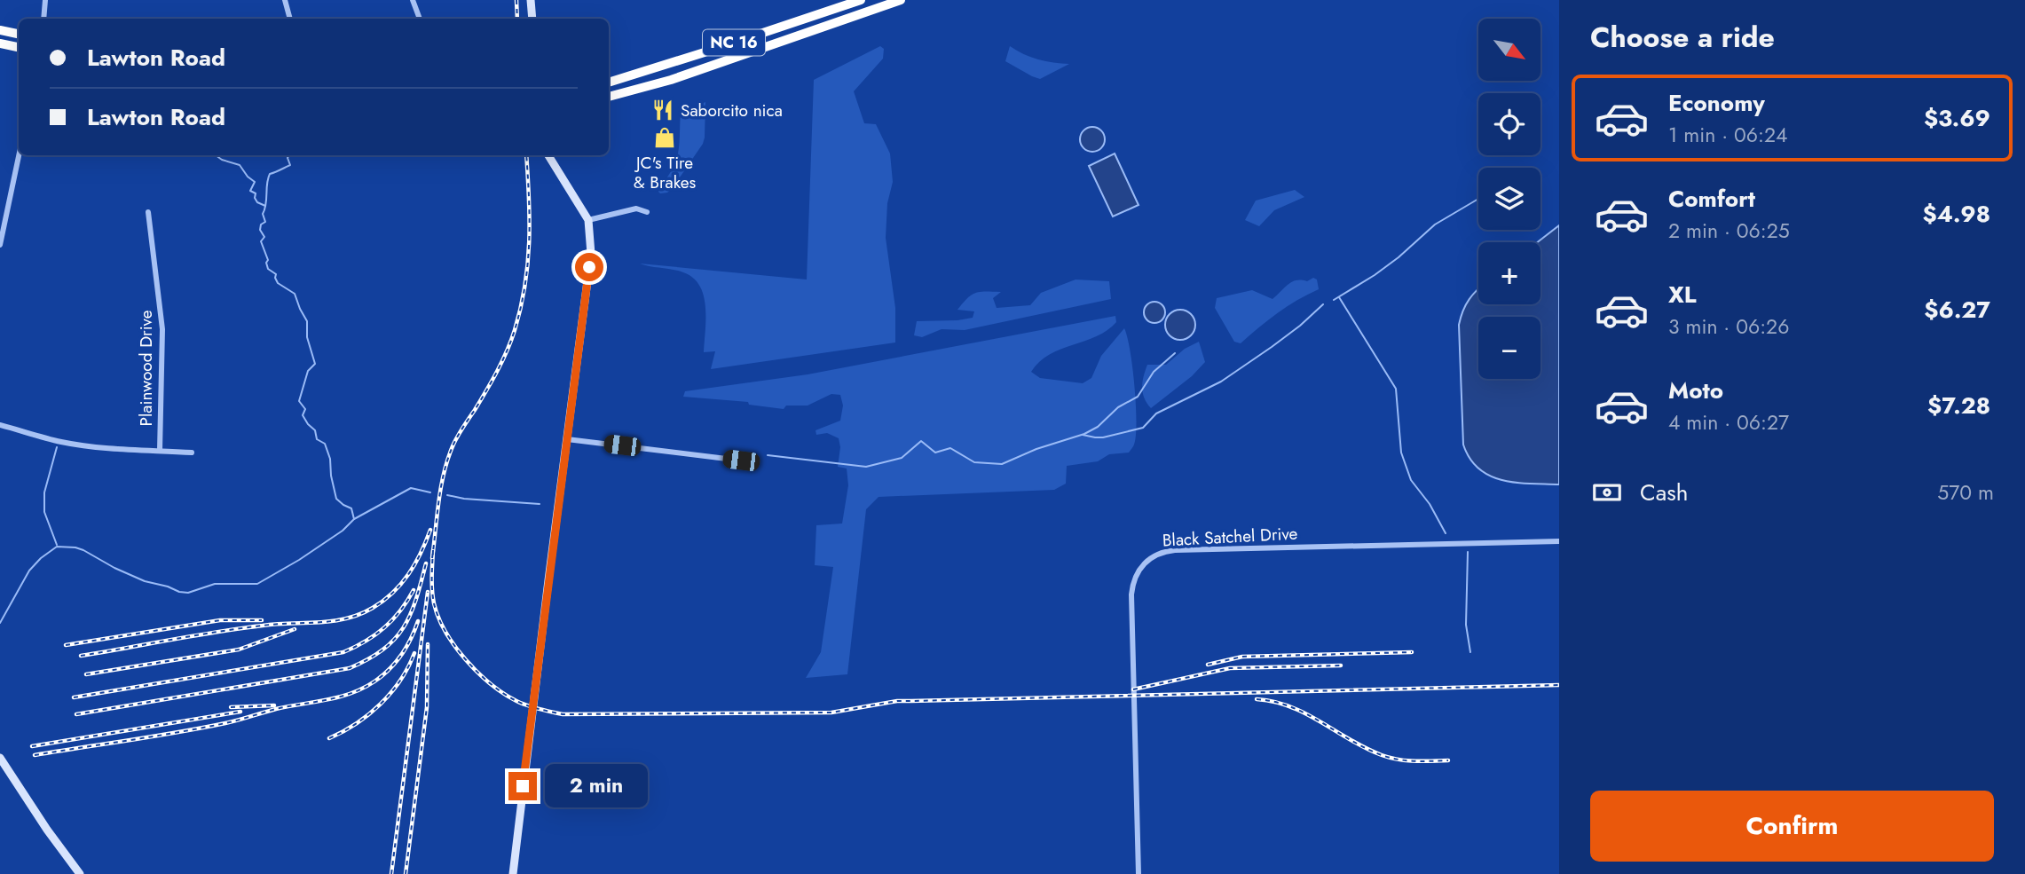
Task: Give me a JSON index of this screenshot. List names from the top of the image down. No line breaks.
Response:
{"streets":{"highway":["NC 16"],"street":["Plainwood Drive","Black Satchel Drive"]},"places":{"restaurant":["Saborcito nica"],"shop":["JC's Tire & Brakes"]},"north":"bottom right","page":{"heading":"Choose a ride","map_buttons":["+","−"],"banner":["Lawton Road","Lawton Road"],"list":[{"name":"Economy","note":"1 min · 06:24","value":"$3.69"},{"name":"Comfort","note":"2 min · 06:25","value":"$4.98"},{"name":"XL","note":"3 min · 06:26","value":"$6.27"},{"name":"Moto","note":"4 min · 06:27","value":"$7.28"}],"pay":["Cash","570 m"],"bubble":"2 min","buttons":"Confirm"}}
